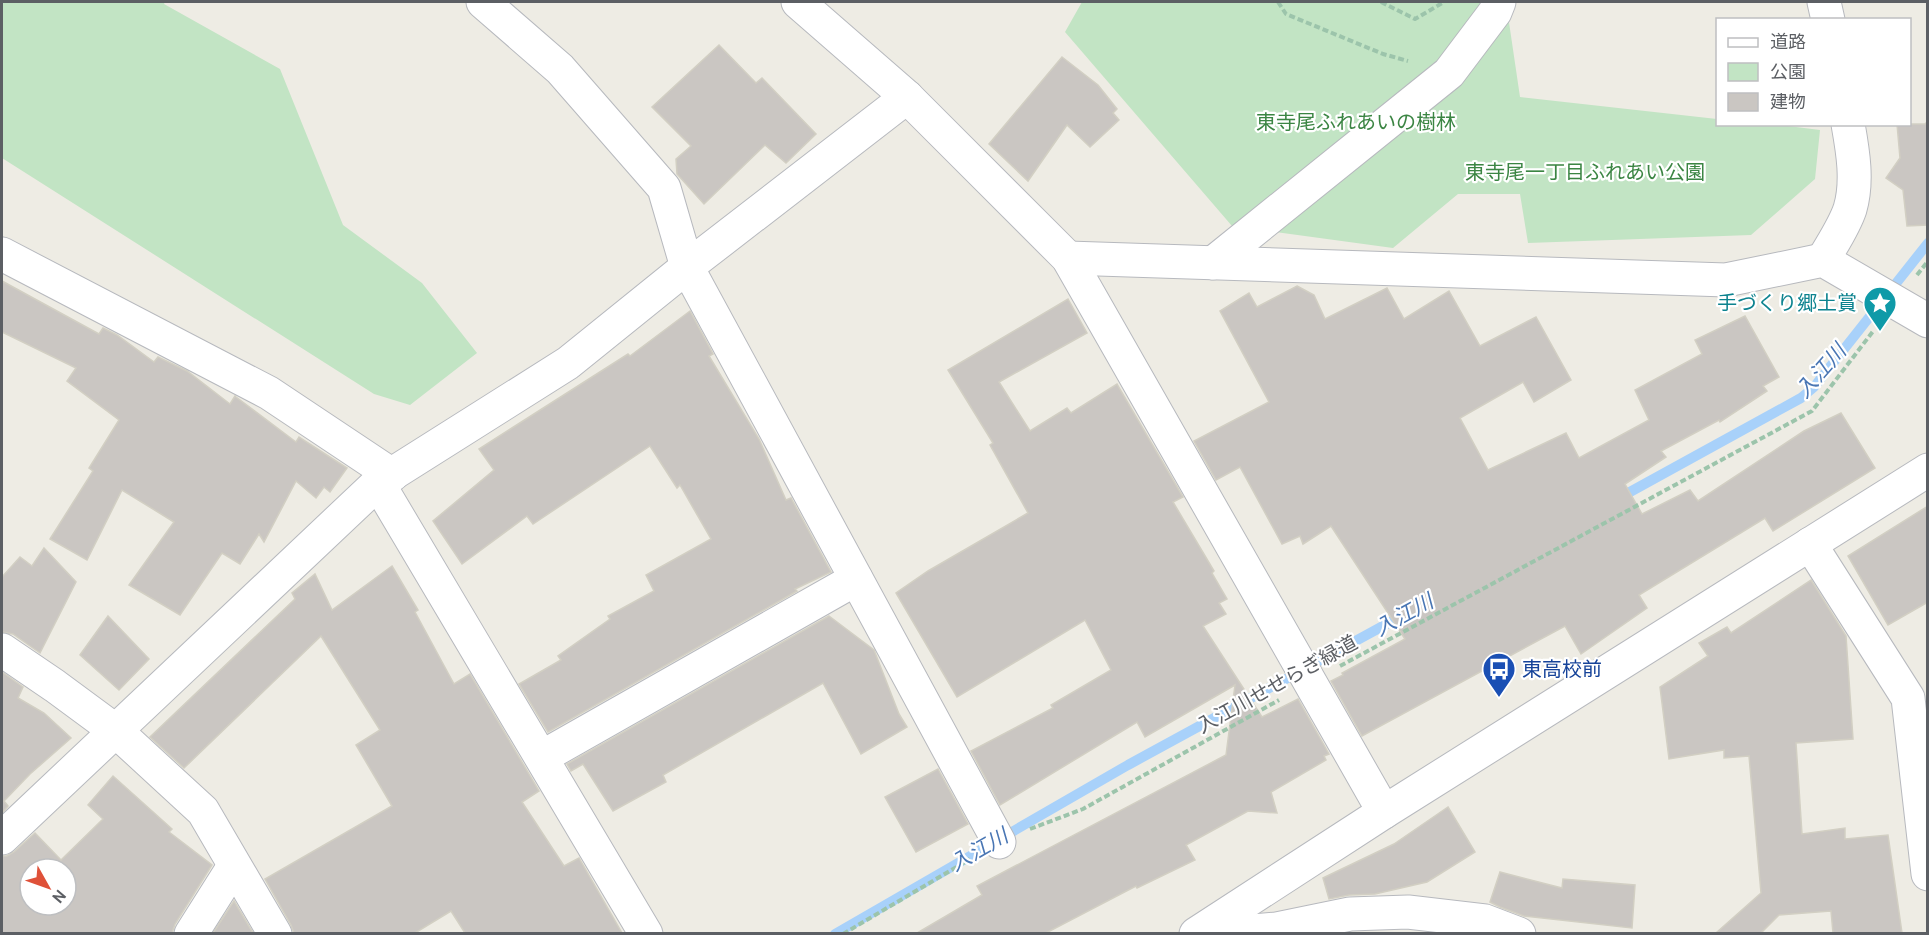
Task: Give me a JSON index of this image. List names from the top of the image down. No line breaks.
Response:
{"streets":{"path":["入江川せせらぎ緑道"]},"water":["入江川"],"parks":["東寺尾ふれあいの樹林","東寺尾一丁目ふれあい公園"],"places":{"place":["手づくり郷土賞"],"bus stop":["東高校前"]},"legend":["道路","公園","建物"],"north":"bottom right"}
